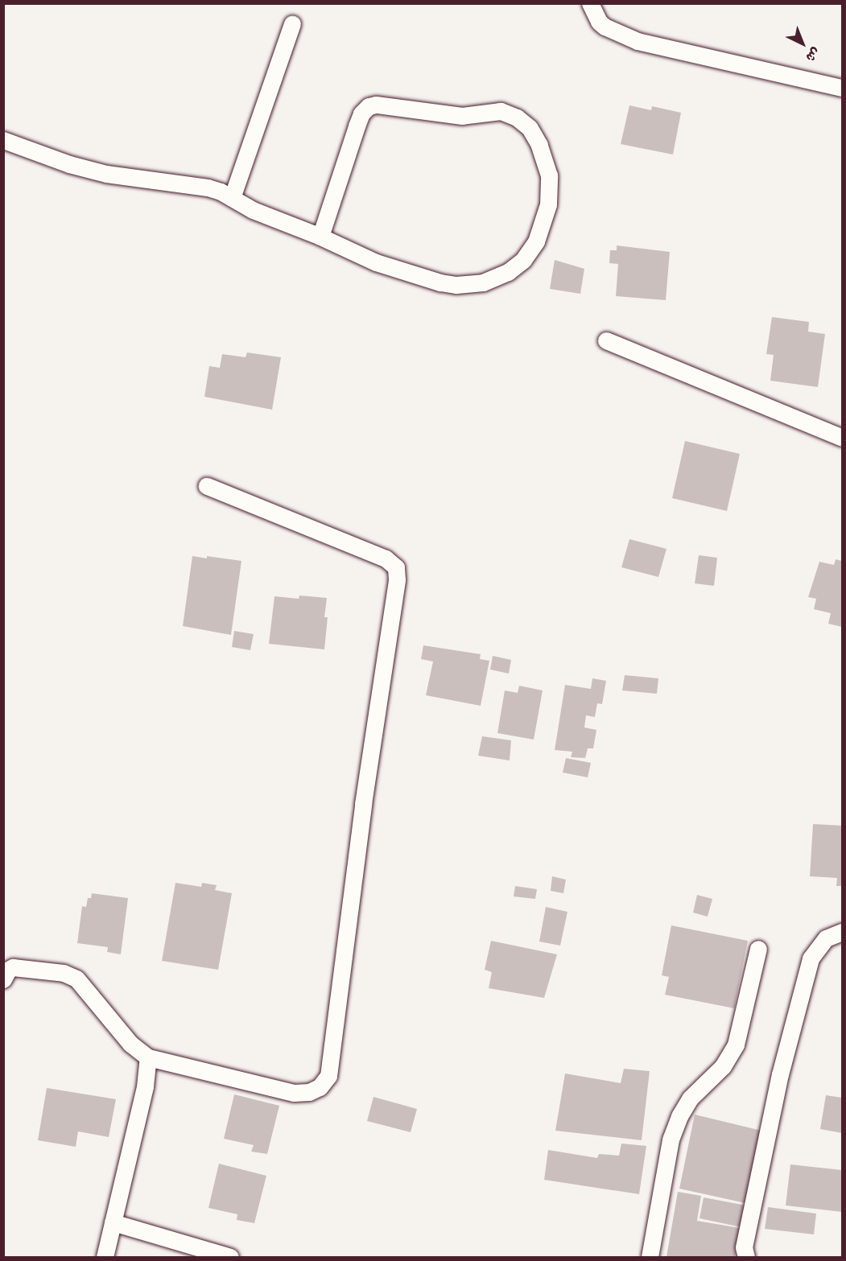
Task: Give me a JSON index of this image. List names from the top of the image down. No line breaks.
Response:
{"north":"bottom right"}
